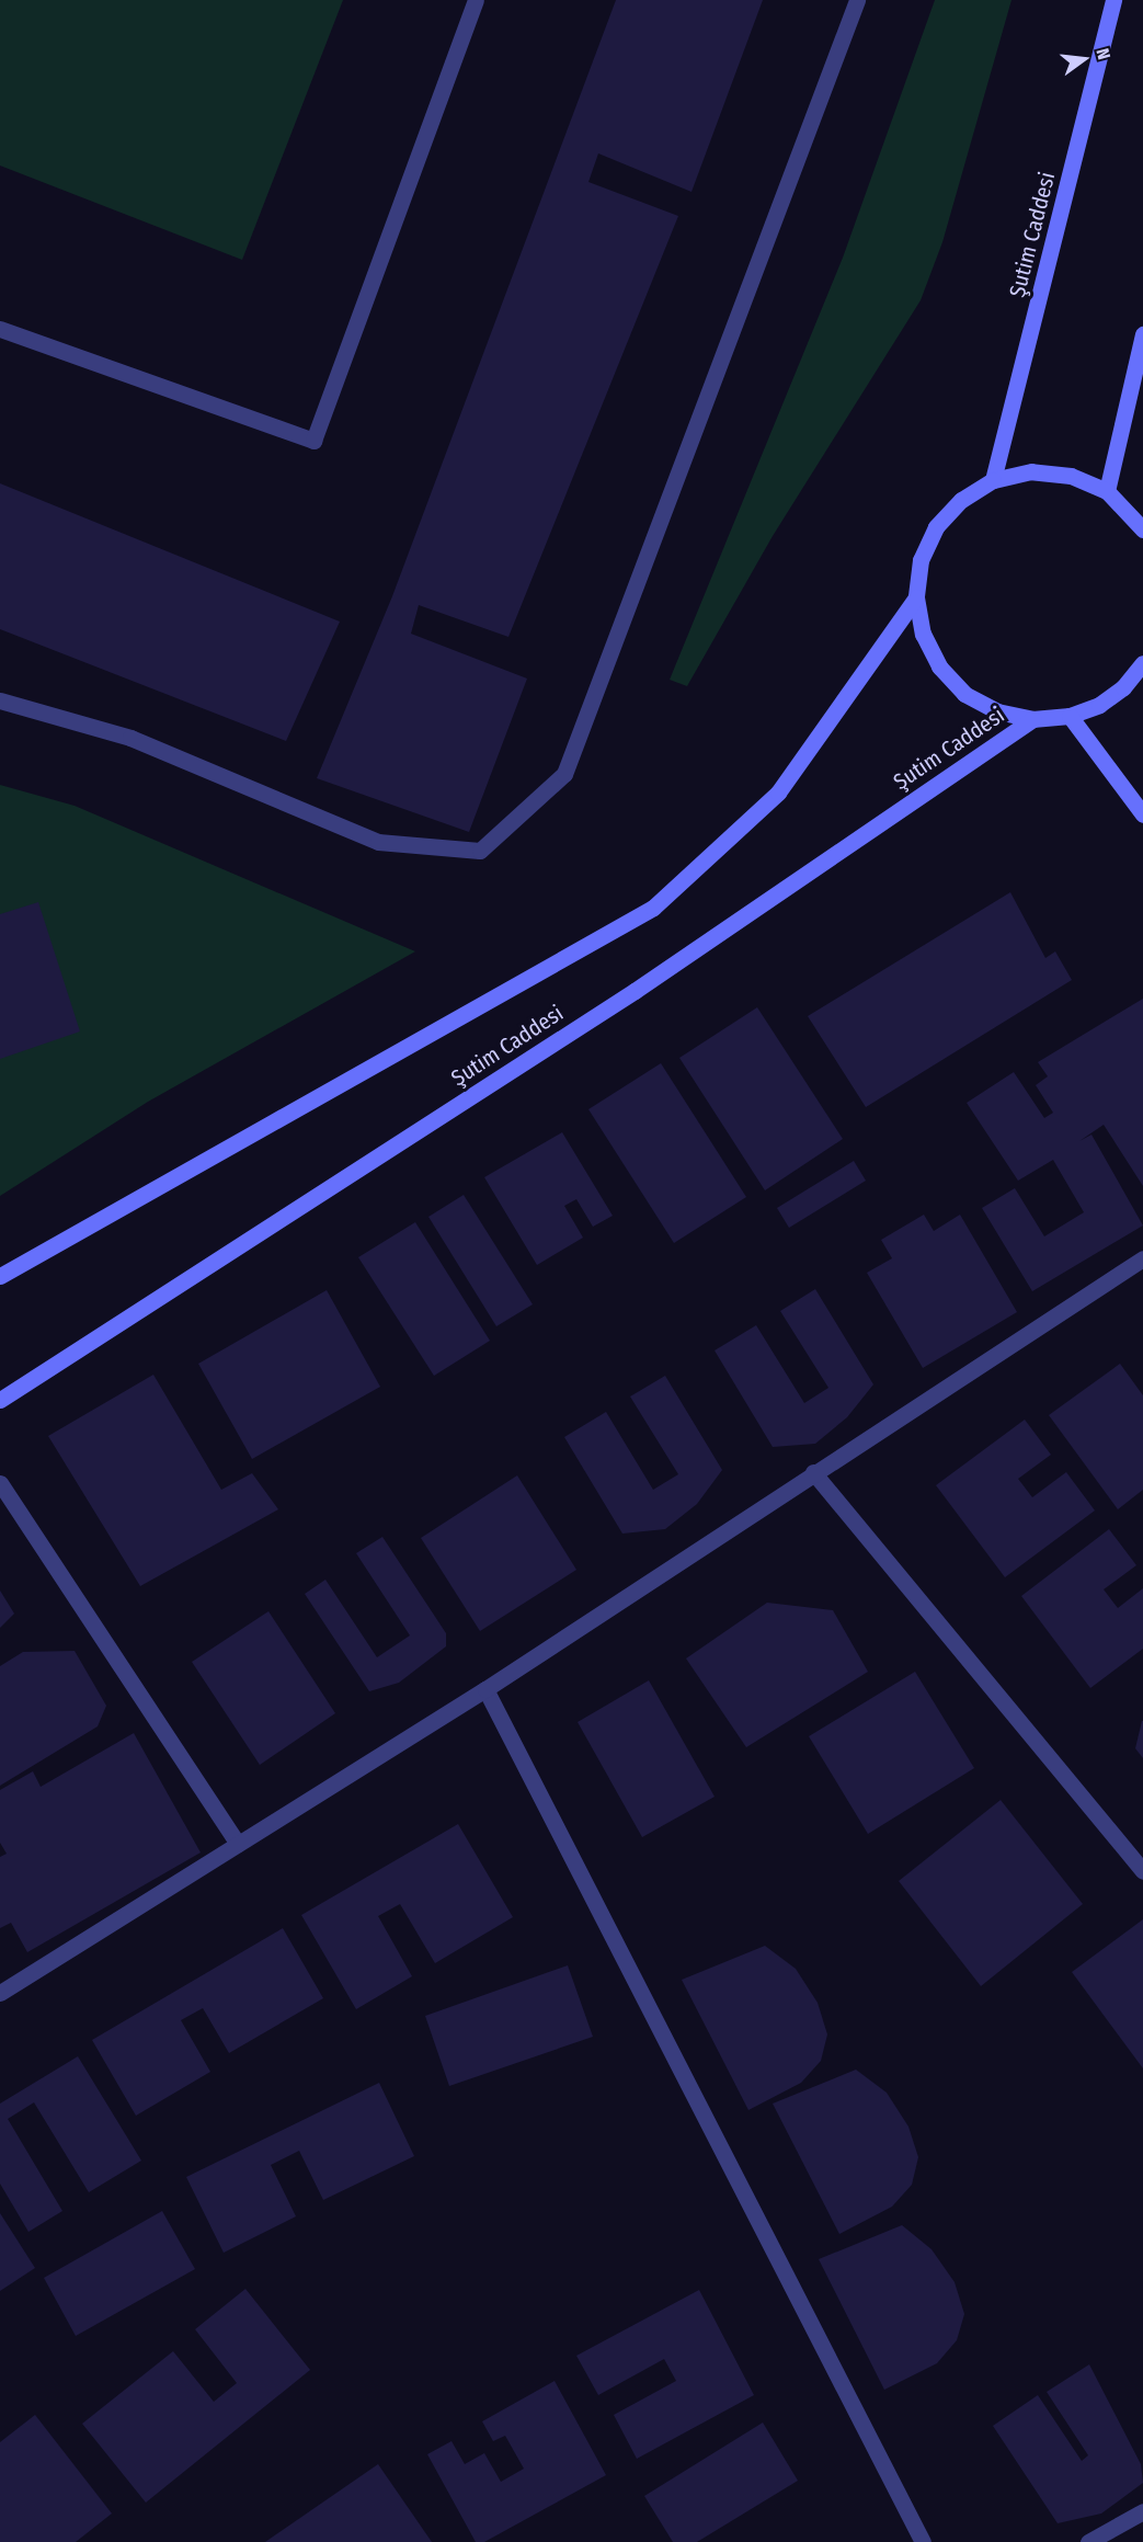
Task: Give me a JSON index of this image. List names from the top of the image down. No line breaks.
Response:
{"streets":{"main road":["Şutim Caddesi"]},"north":"right"}
